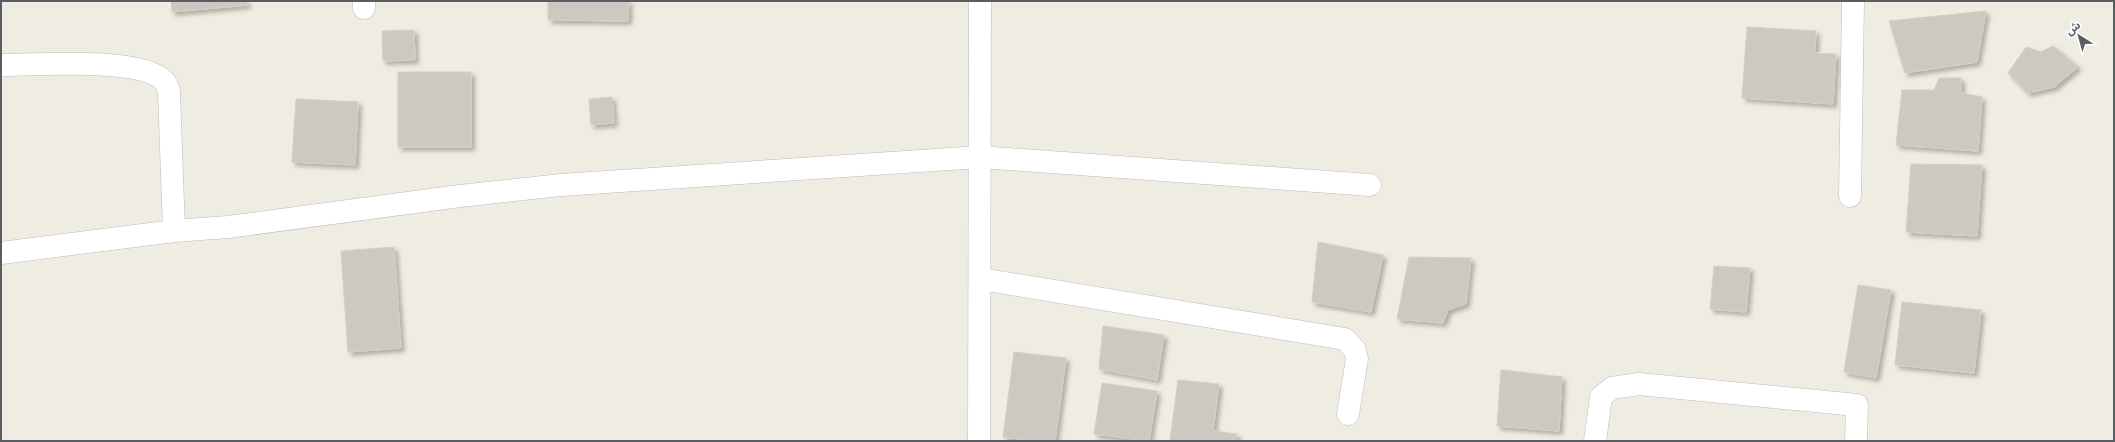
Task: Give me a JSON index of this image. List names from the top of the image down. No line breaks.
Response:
{"north":"top left"}
